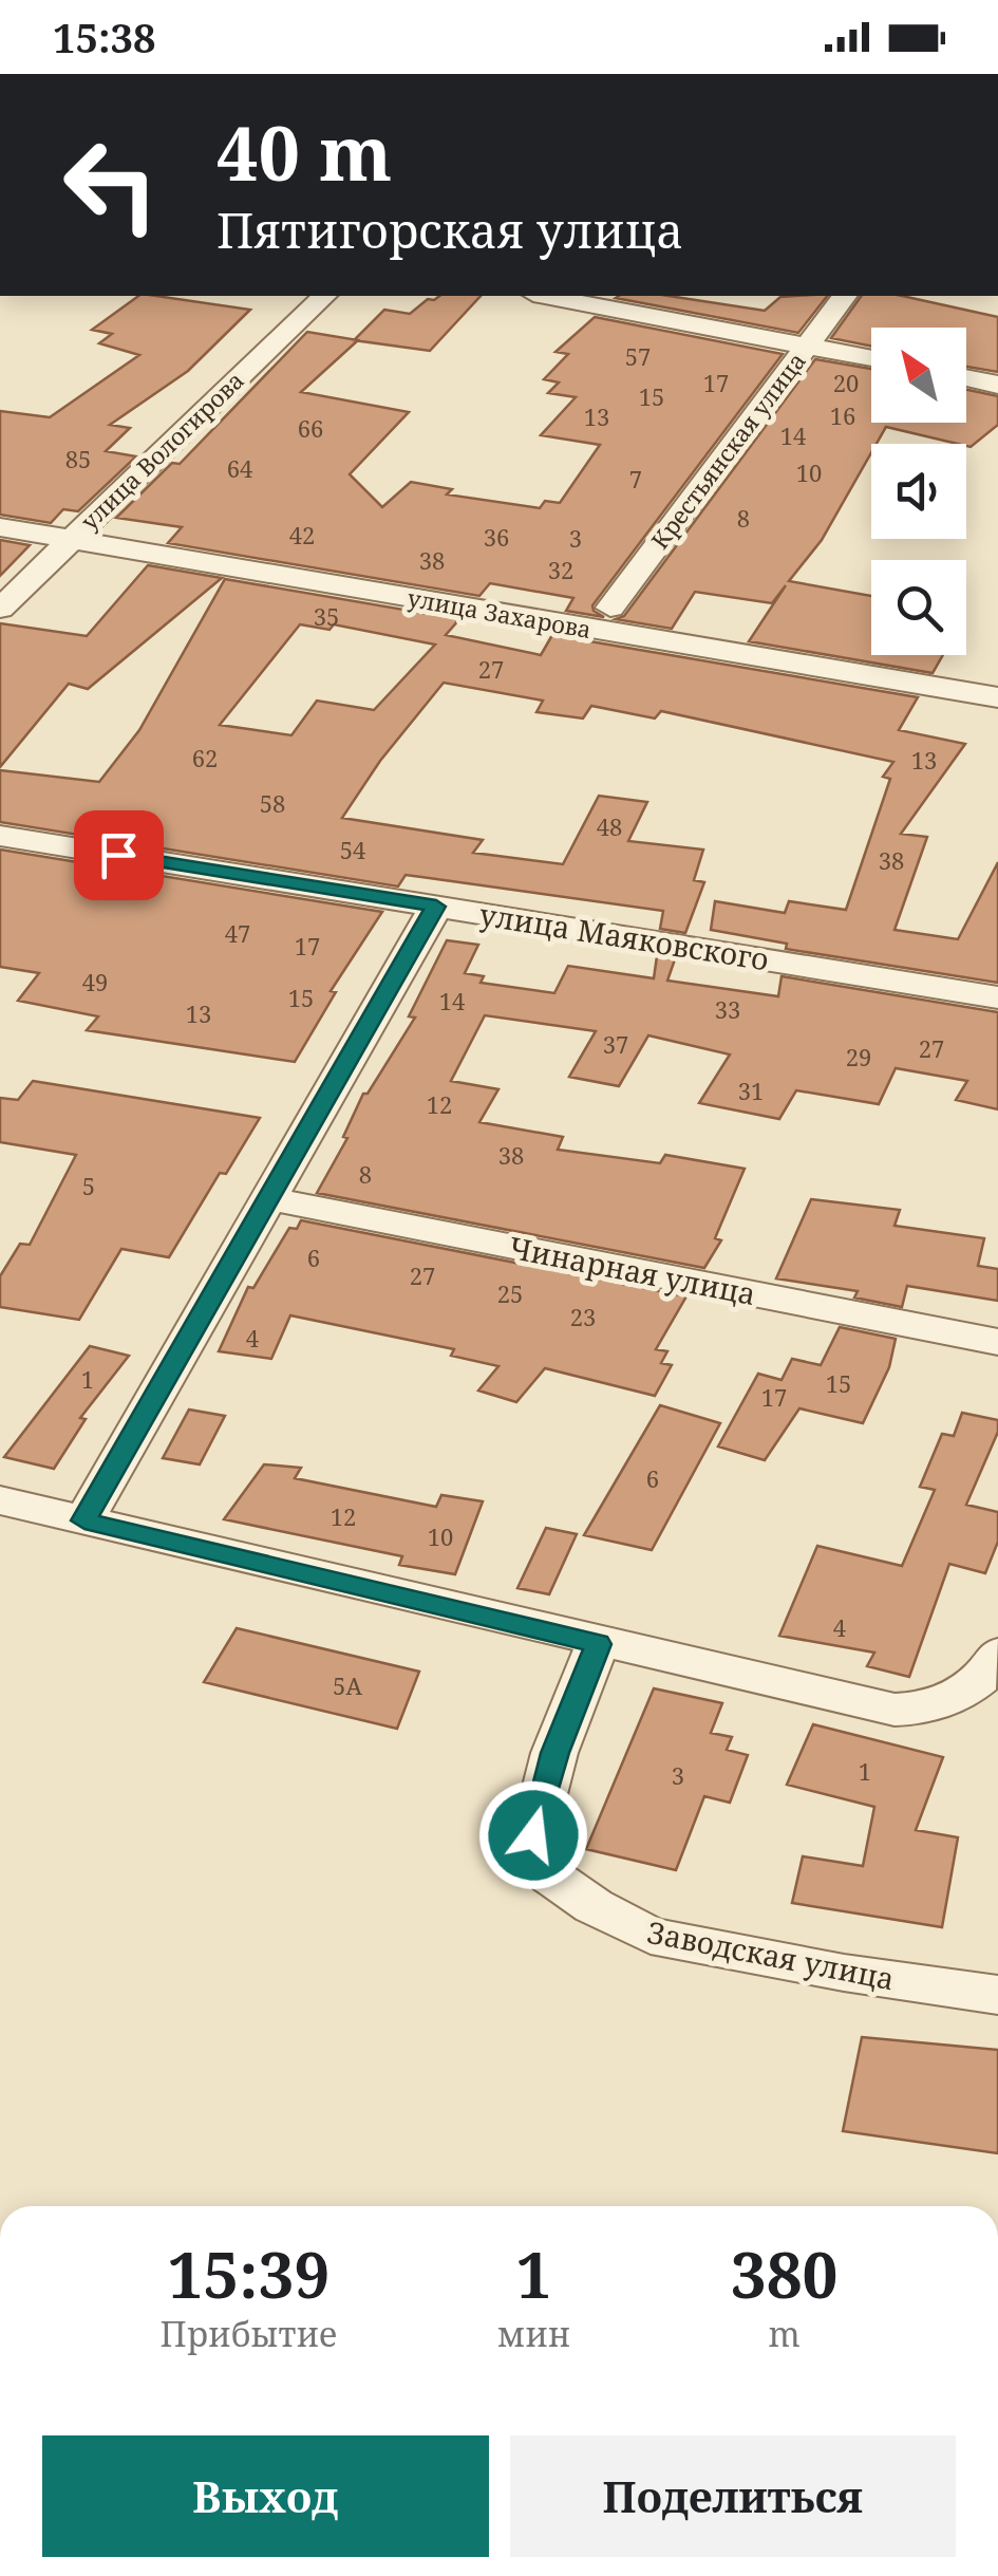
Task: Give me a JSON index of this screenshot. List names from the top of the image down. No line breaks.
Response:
{"streets":{"street":["улица Вологирова","Крестьянская улица","улица Захарова","улица Маяковского","Чинарная улица","Заводская улица"]},"crossings":[["улица Вологирова","улица Захарова"],["Крестьянская улица","улица Захарова"]],"house_numbers":["57","17","20","15","16","13","66","14","85","64","10","7","8","42","36","3","38","32","35","27","62","13","58","48","54","38","47","17","49","15","14","33","13","37","27","29","31","12","38","8","5","6","27","25","23","4","1","15","17","6","12","10","4","5А","1","3"],"north":"top left","page":{"status":"15:38","turn":["40 m","Пятигорская улица"],"eta":["15:39","Прибытие","1","мин","380","m"],"buttons":["Выход","Поделиться"]}}
